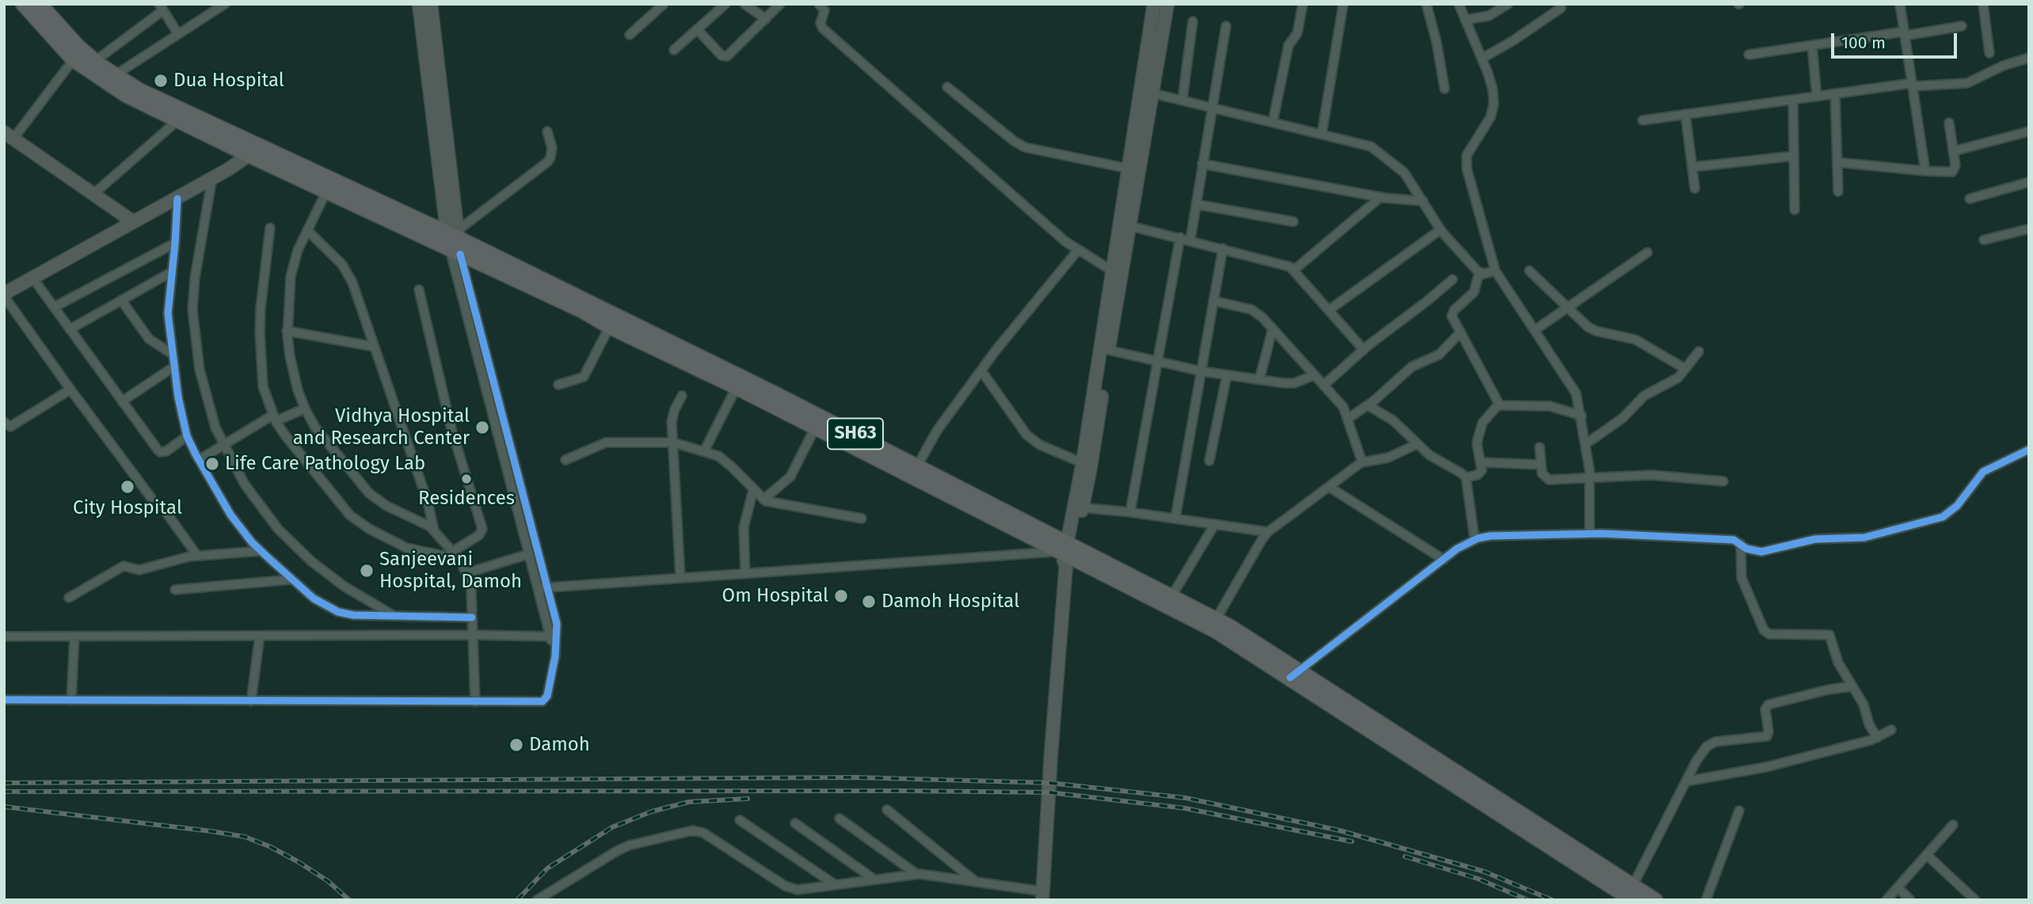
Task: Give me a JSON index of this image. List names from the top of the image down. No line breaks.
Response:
{"streets":{"main road":["SH63"]},"places":["Dua Hospital","Vidhya Hospital and Research Center","Life Care Pathology Lab","Residences","City Hospital","Sanjeevani Hospital, Damoh","Om Hospital","Damoh Hospital","Damoh"],"scale_bar":"100 m"}
